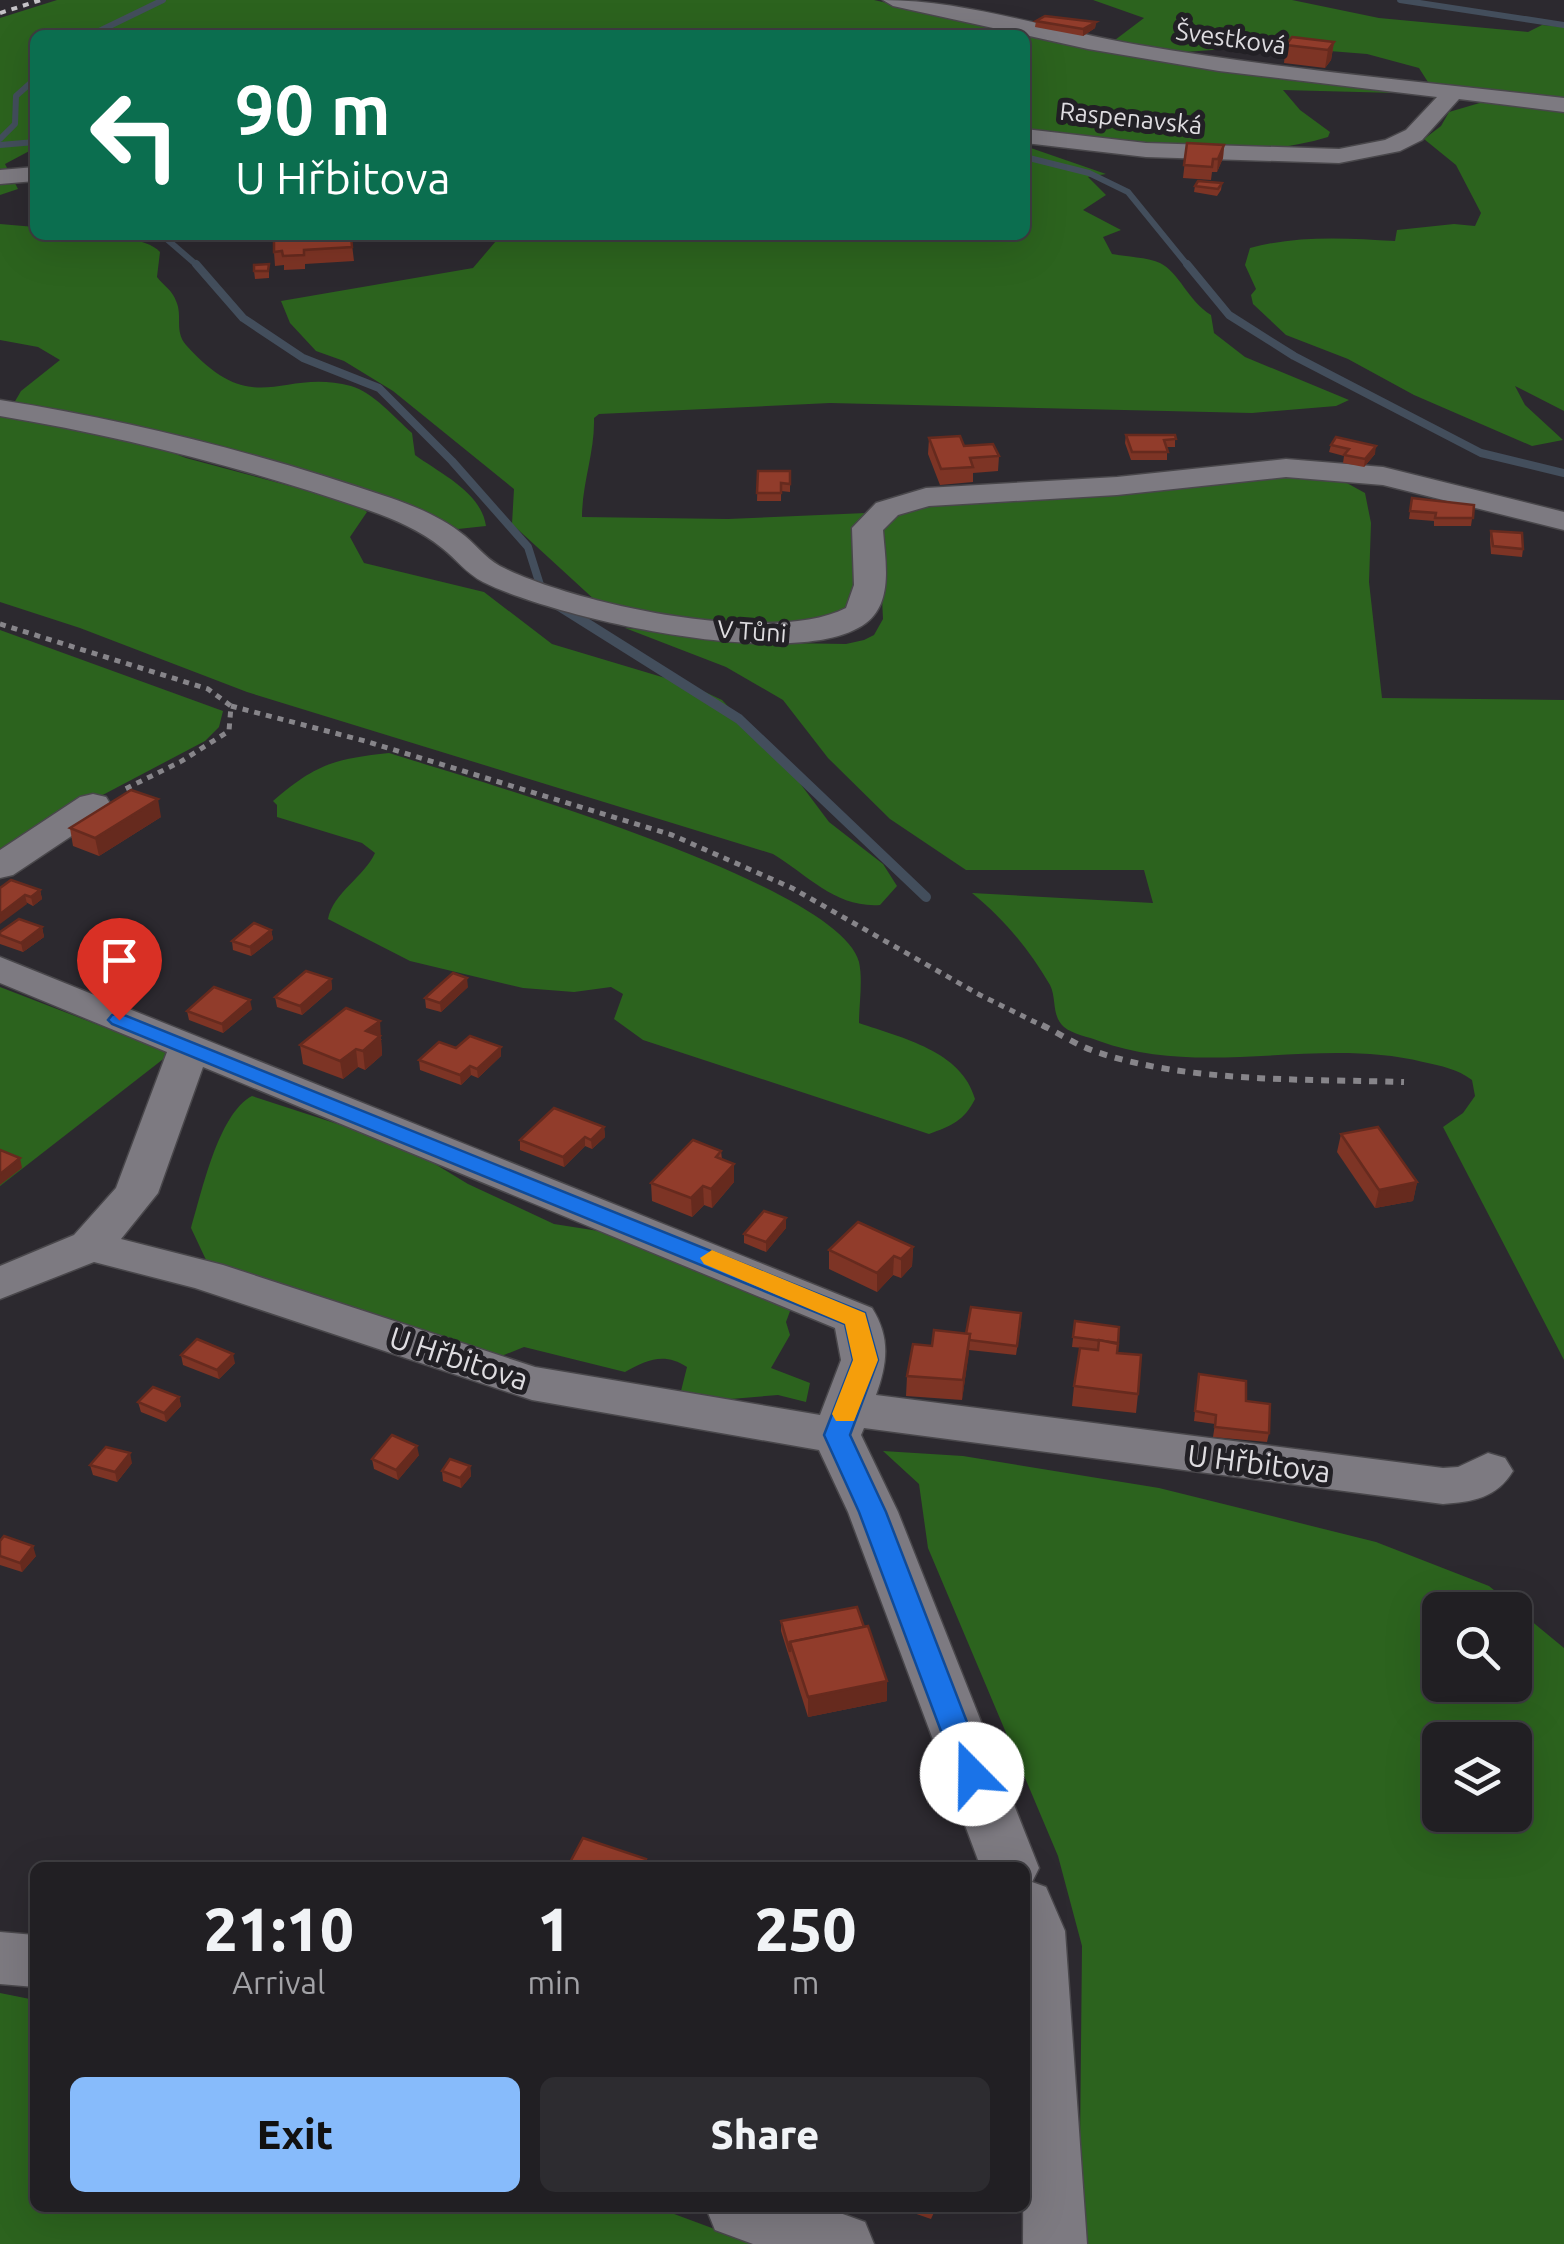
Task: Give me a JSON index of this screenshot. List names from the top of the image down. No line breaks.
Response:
{"streets":{"street":["Švestková","Raspenavská","V Tůni","U Hřbitova"]},"crossings":[["Švestková","Raspenavská"]],"page":{"turn":["90 m","U Hřbitova"],"eta":["21:10","Arrival","1","min","250","m"],"buttons":["Exit","Share"]}}
